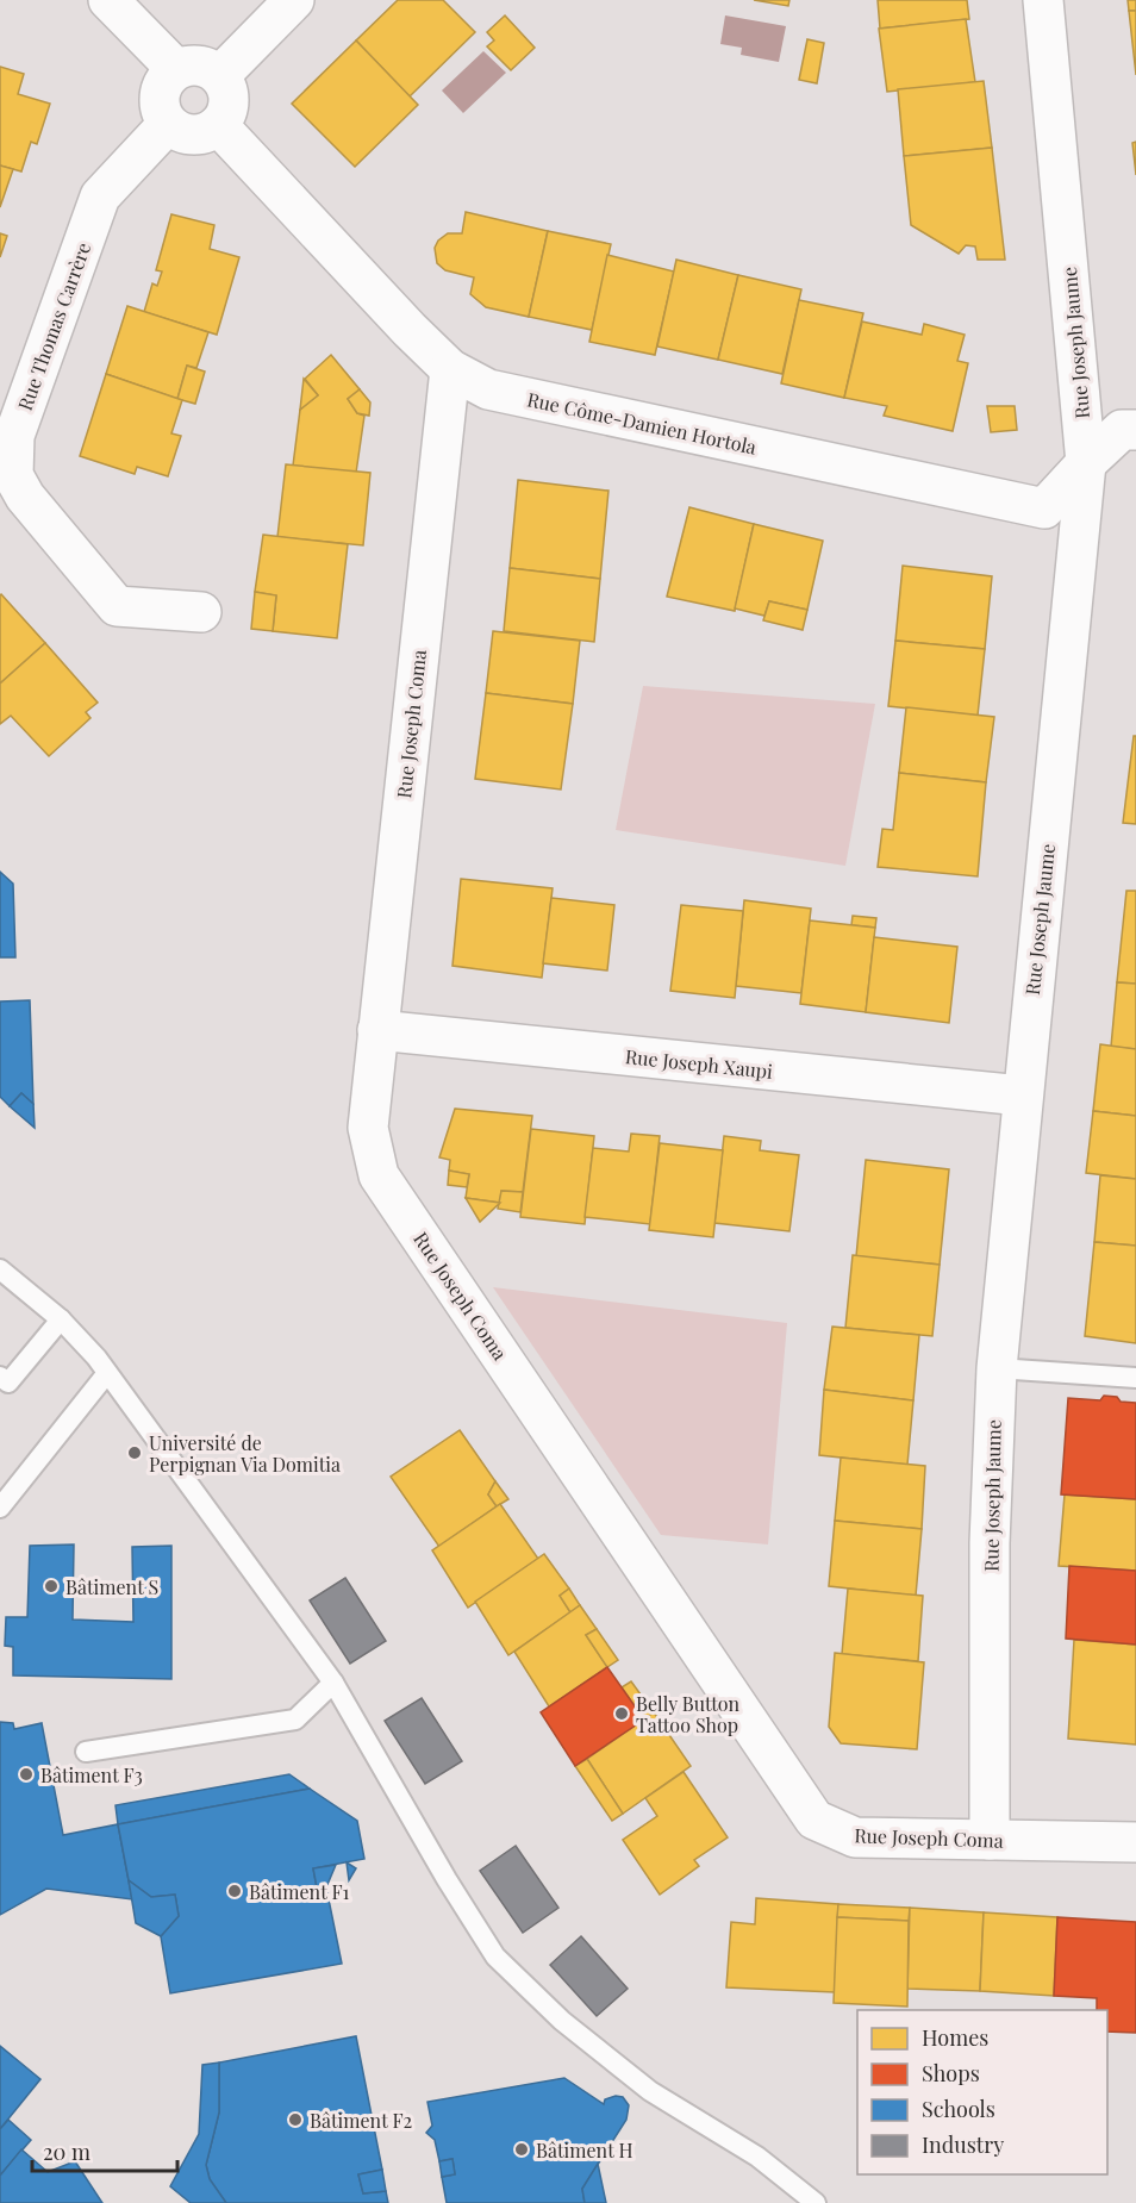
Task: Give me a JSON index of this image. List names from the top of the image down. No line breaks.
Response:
{"streets":{"street":["Rue Thomas Carrère","Rue Joseph Jaume","Rue Côme-Damien Hortola","Rue Joseph Coma","Rue Joseph Xaupi"]},"crossings":[["Rue Thomas Carrère","Rue Côme-Damien Hortola"],["Rue Joseph Jaume","Rue Côme-Damien Hortola"],["Rue Joseph Jaume","Rue Joseph Coma"],["Rue Joseph Jaume","Rue Joseph Xaupi"],["Rue Côme-Damien Hortola","Rue Joseph Coma"],["Rue Joseph Coma","Rue Joseph Xaupi"]],"places":["Université de Perpignan Via Domitia","Bâtiment S","Belly Button Tattoo Shop","Bâtiment F3","Bâtiment F1","Bâtiment F2","Bâtiment H"],"legend":["Homes","Shops","Schools","Industry"],"scale_bar":"20 m"}
